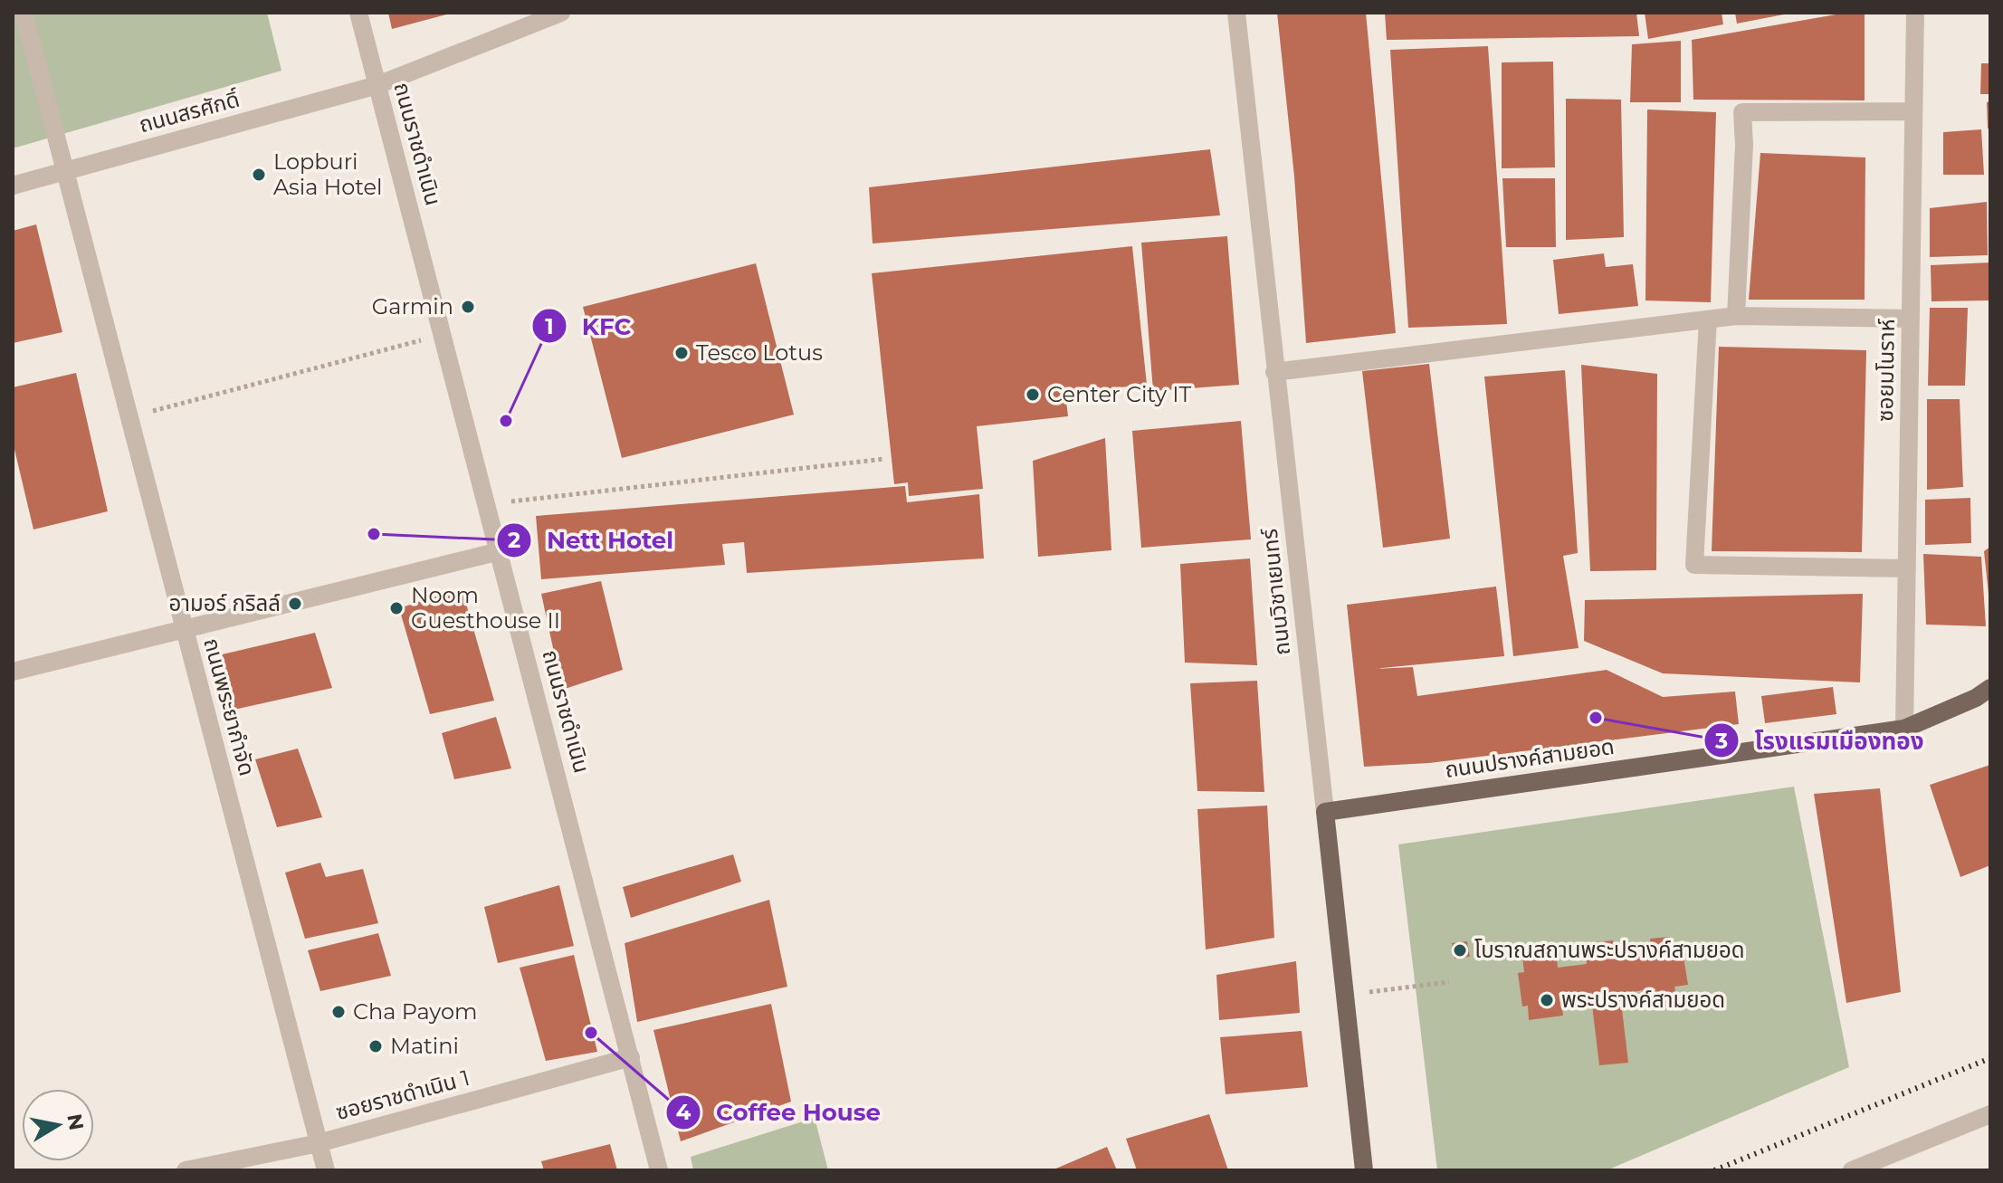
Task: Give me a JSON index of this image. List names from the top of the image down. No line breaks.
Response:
{"streets":{"main road":["ถนนวิชาเยนทร์","ถนนปรางค์สามยอด"],"street":["ถนนสรศักดิ์","ถนนราชดำเนิน","ซอยมโนราห์","ถนนพระยากำจัด","ซอยราชดำเนิน 1"]},"crossings":[["ถนนสรศักดิ์","ถนนราชดำเนิน"],["ถนนสรศักดิ์","ถนนพระยากำจัด"],["ถนนราชดำเนิน","ซอยราชดำเนิน 1"],["ซอยมโนราห์","ถนนปรางค์สามยอด"],["ถนนวิชาเยนทร์","ถนนปรางค์สามยอด"],["ถนนพระยากำจัด","ซอยราชดำเนิน 1"]],"places":["Lopburi Asia Hotel","Garmin","Tesco Lotus","Center City IT","KFC","Nett Hotel","อามอร์ กริลล์","Noom Guesthouse II","โรงแรมเมืองทอง","โบราณสถานพระปรางค์สามยอด","พระปรางค์สามยอด","Cha Payom","Coffee House","Matini"],"north":"right"}
